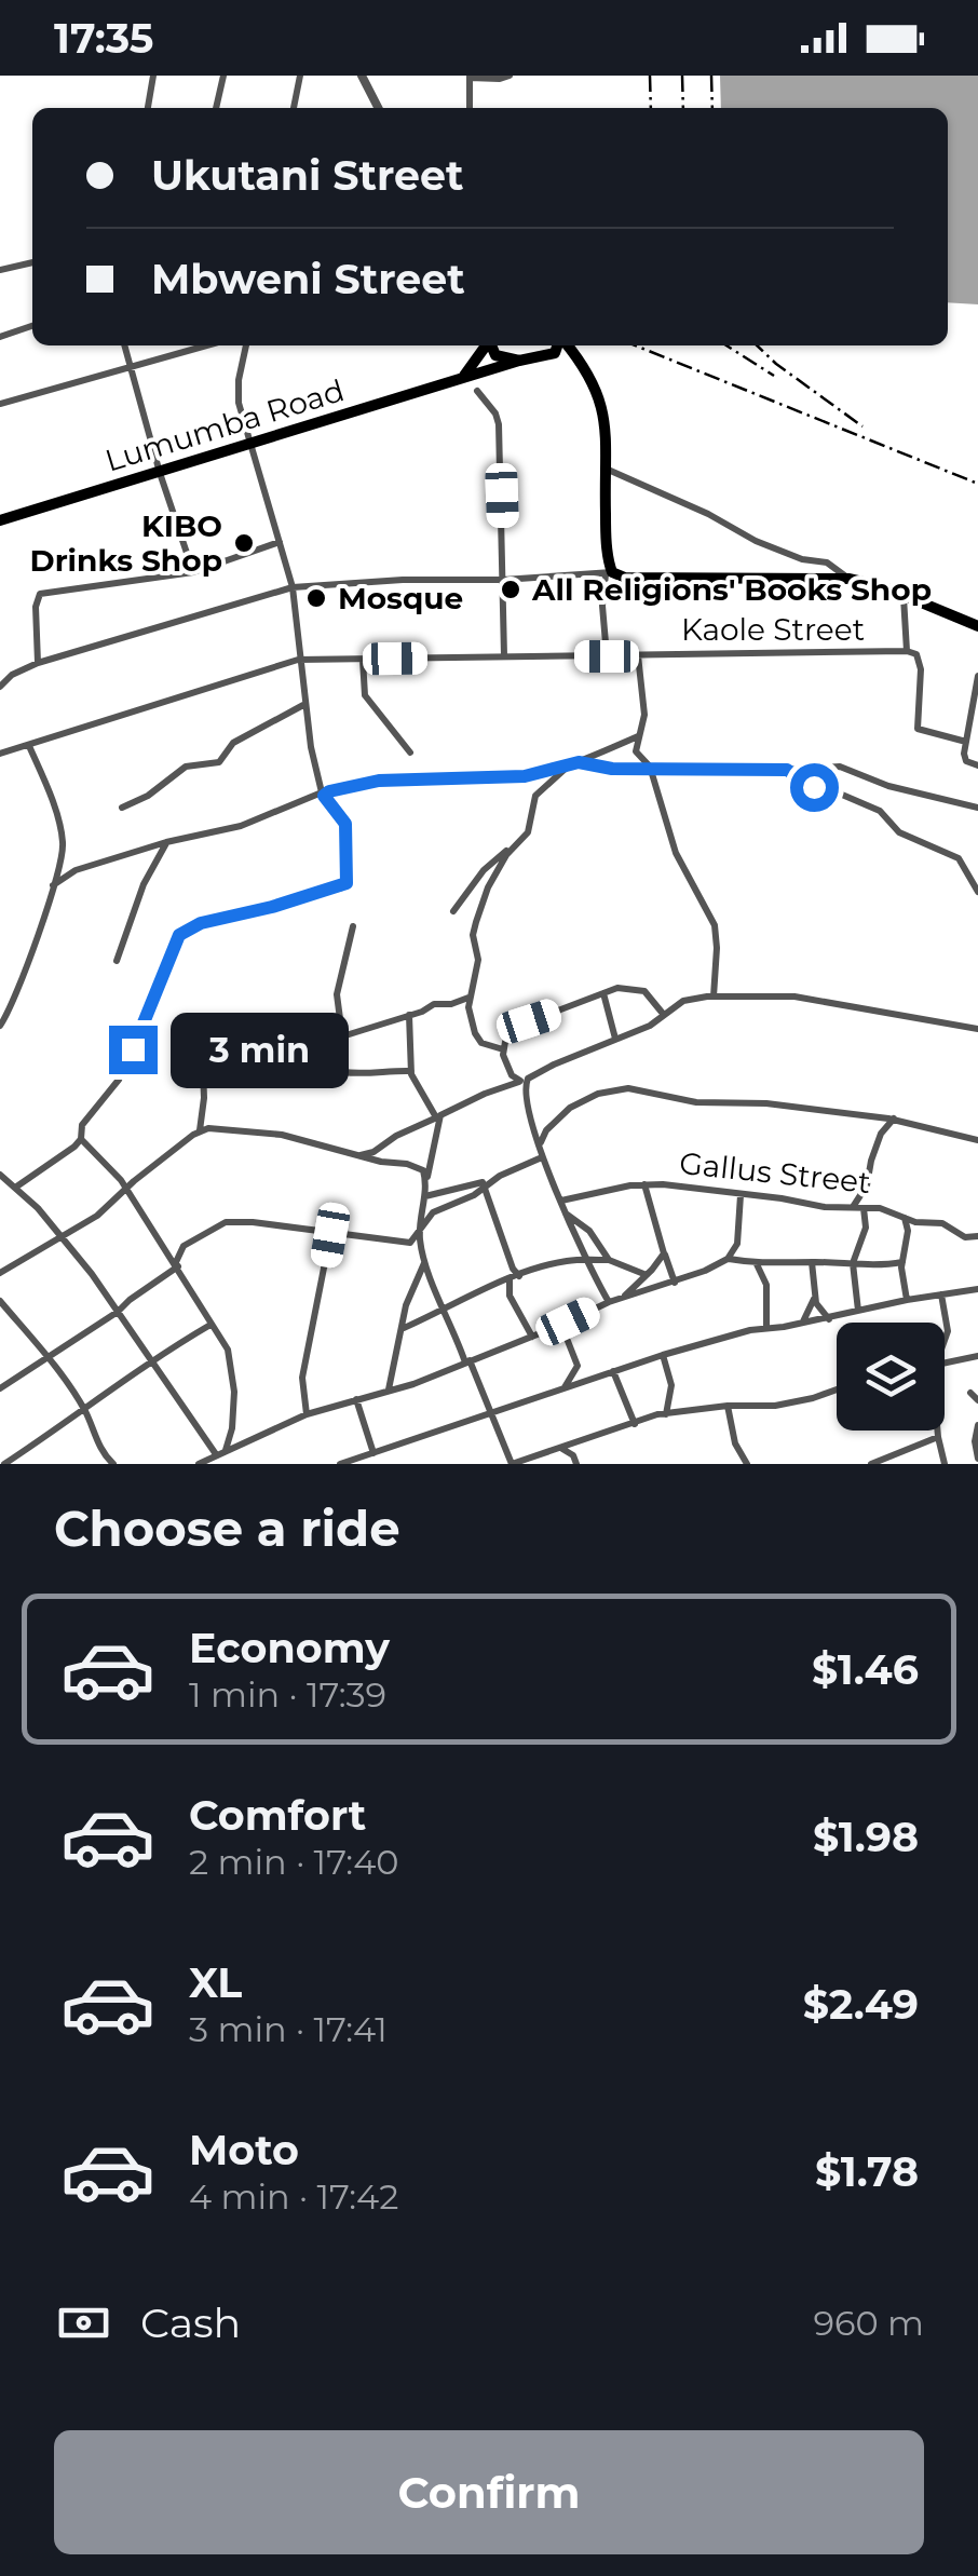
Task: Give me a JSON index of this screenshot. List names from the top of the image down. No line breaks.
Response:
{"streets":{"main road":["Lumumba Road"],"street":["Kaole Street","Gallus Street"]},"places":["KIBO Drinks Shop","All Religions' Books Shop","Mosque"],"page":{"status":"17:35","banner":["Ukutani Street","Mbweni Street"],"bubble":"3 min","heading":"Choose a ride","list":[{"name":"Economy","note":"1 min · 17:39","value":"$1.46"},{"name":"Comfort","note":"2 min · 17:40","value":"$1.98"},{"name":"XL","note":"3 min · 17:41","value":"$2.49"},{"name":"Moto","note":"4 min · 17:42","value":"$1.78"}],"pay":["Cash","960 m"],"buttons":"Confirm"}}
